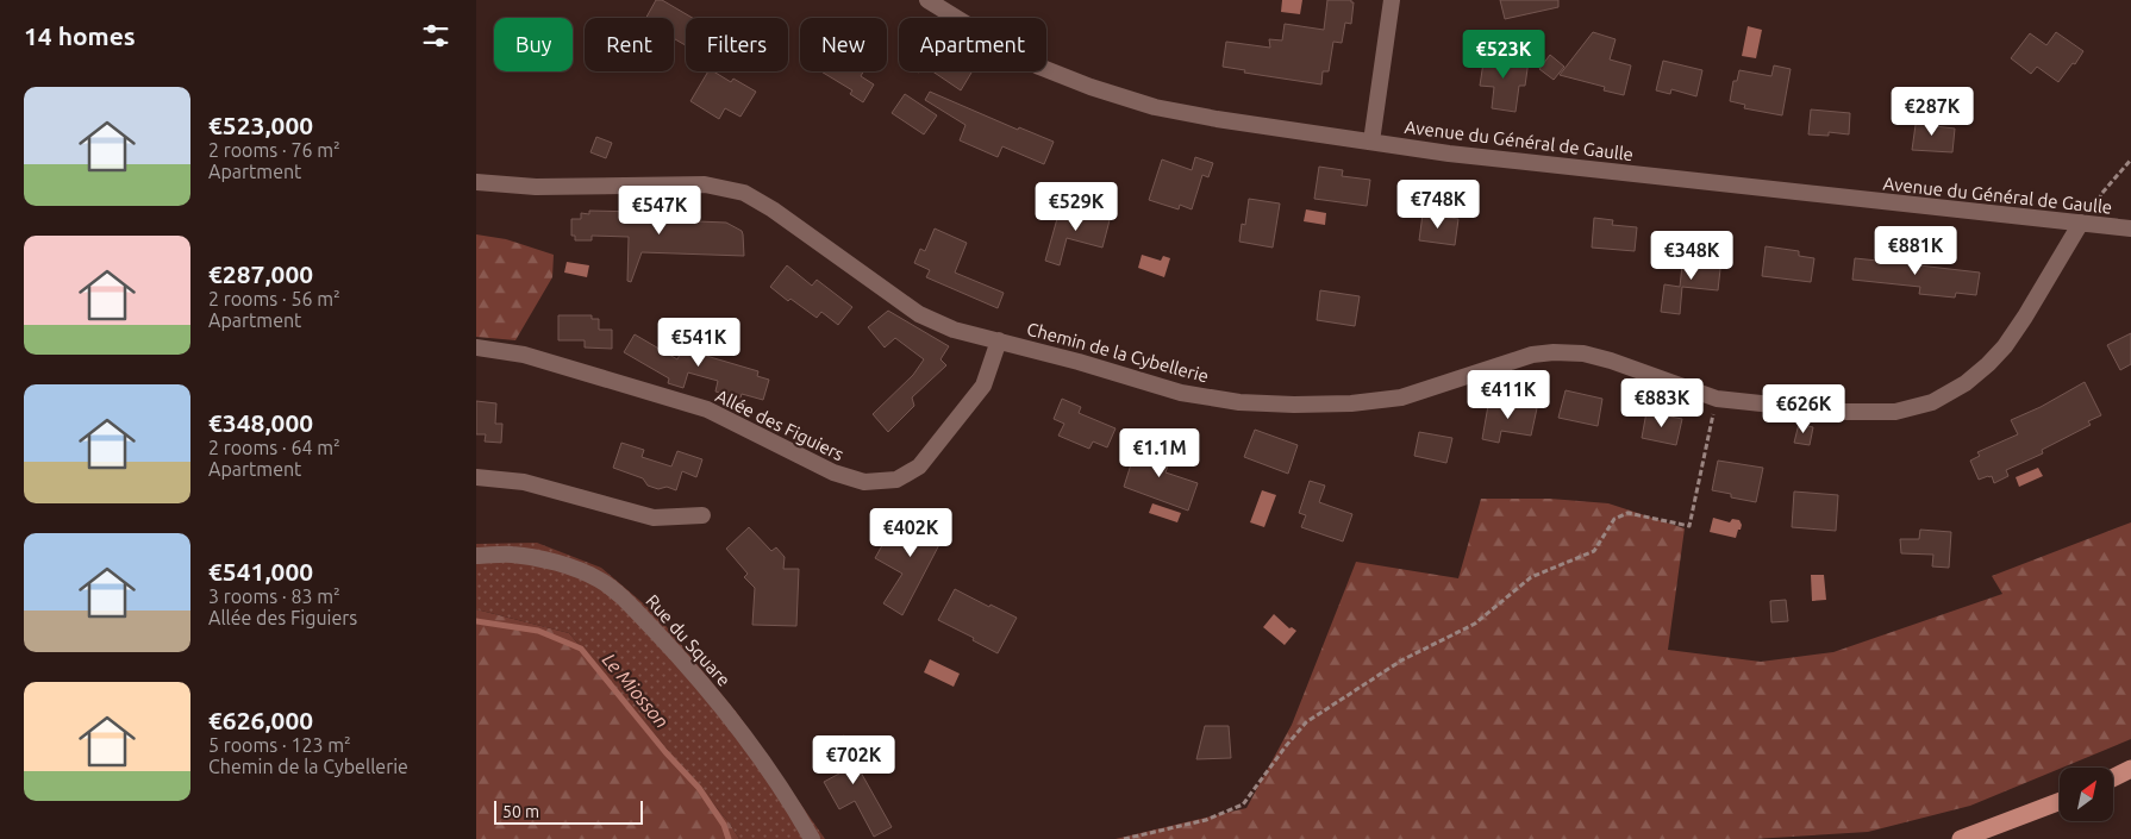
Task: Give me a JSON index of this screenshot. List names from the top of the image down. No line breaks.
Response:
{"streets":{"street":["Avenue du Général de Gaulle","Chemin de la Cybellerie","Allée des Figuiers","Rue du Square"]},"crossings":[["Avenue du Général de Gaulle","Chemin de la Cybellerie"],["Chemin de la Cybellerie","Allée des Figuiers"]],"water":["Le Miosson"],"scale_bar":"50 m","north":"top right","page":{"heading":"14 homes","chip":["Buy","Rent","Filters","New","Apartment"],"price":["€523K","€287K","€748K","€529K","€547K","€881K","€348K","€541K","€411K","€883K","€626K","€1.1M","€402K","€702K"],"list":[{"name":"€523,000","note":"2 rooms · 76 m² · Apartment"},{"name":"€287,000","note":"2 rooms · 56 m² · Apartment"},{"name":"€348,000","note":"2 rooms · 64 m² · Apartment"},{"name":"€541,000","note":"3 rooms · 83 m² · Allée des Figuiers"},{"name":"€626,000","note":"5 rooms · 123 m² · Chemin de la Cybellerie"}],"scale":"50 m"}}
